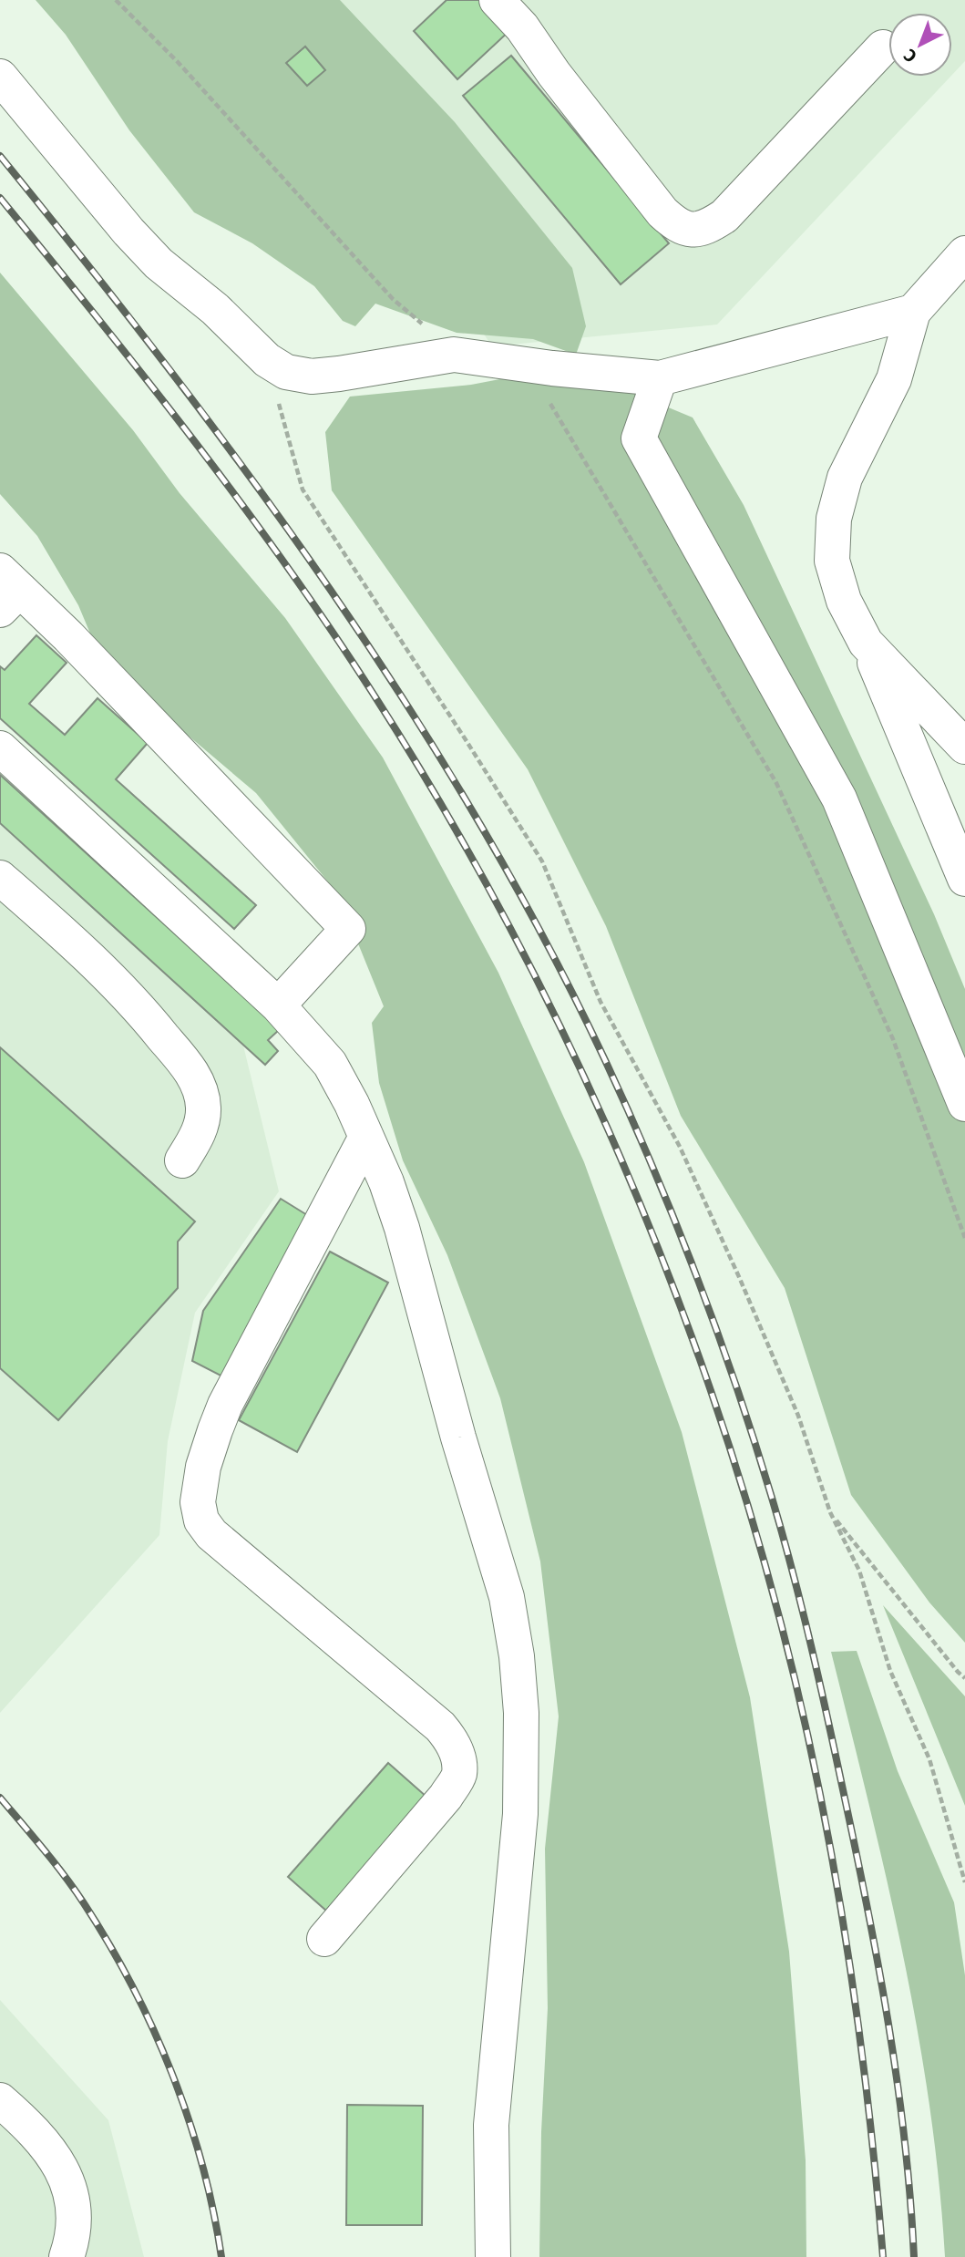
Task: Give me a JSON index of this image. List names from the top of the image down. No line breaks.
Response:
{"north":"bottom left"}
